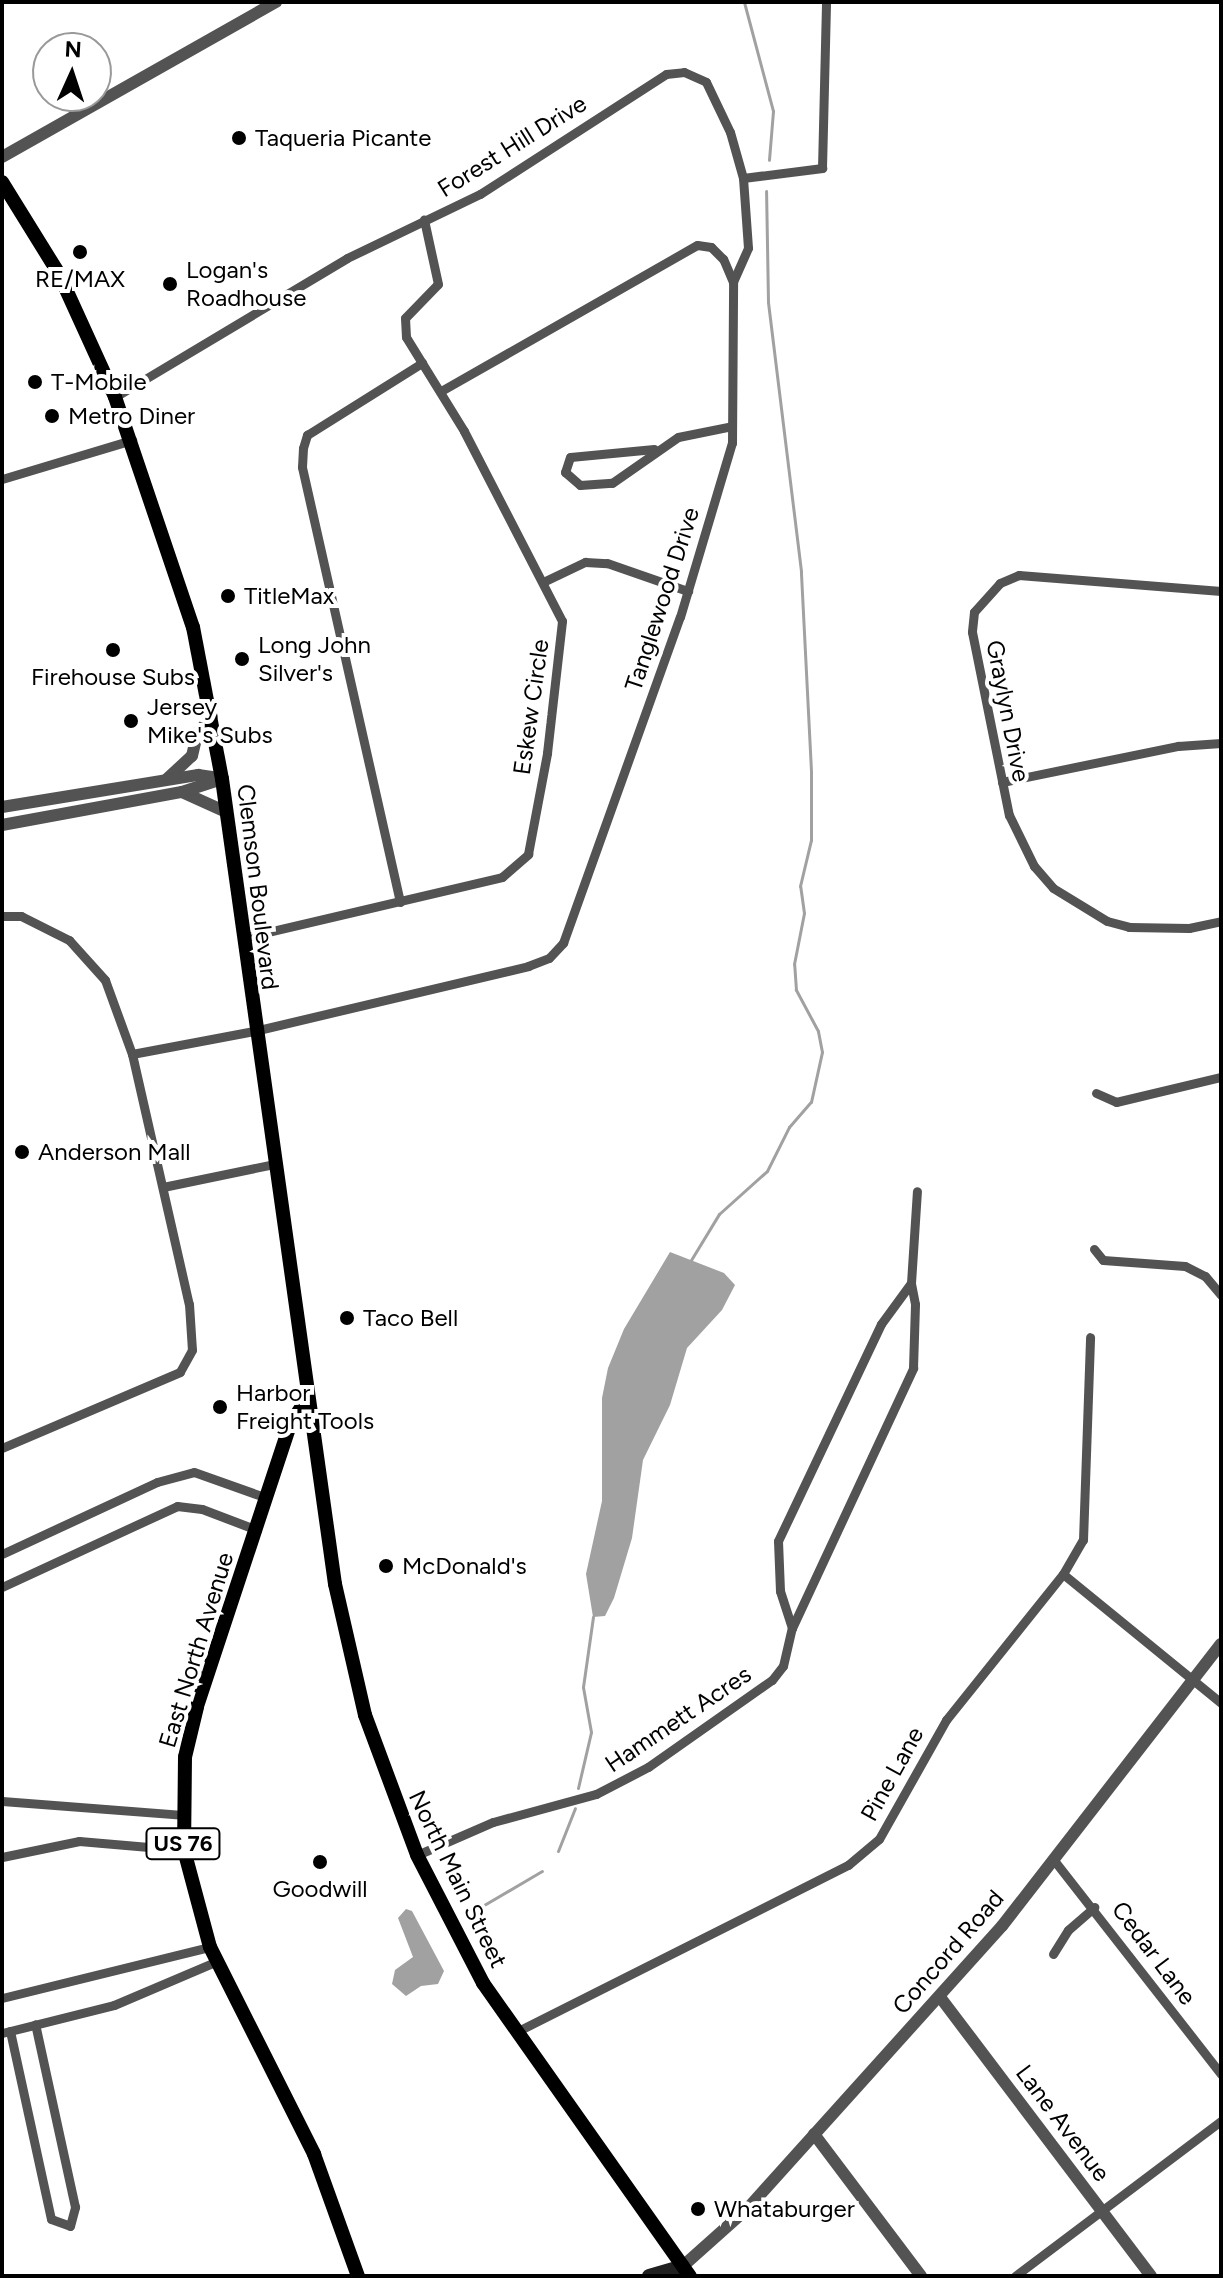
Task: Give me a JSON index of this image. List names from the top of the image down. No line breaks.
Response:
{"streets":{"main road":["Clemson Boulevard","East North Avenue","US 76","North Main Street"],"street":["Forest Hill Drive","Tanglewood Drive","Eskew Circle","Graylyn Drive","Hammett Acres","Pine Lane","Concord Road","Cedar Lane","Lane Avenue"]},"crossings":[["Forest Hill Drive","Tanglewood Drive"],["Forest Hill Drive","Eskew Circle"],["Forest Hill Drive","Clemson Boulevard"],["Tanglewood Drive","Clemson Boulevard"],["Eskew Circle","Clemson Boulevard"],["Clemson Boulevard","East North Avenue"],["Clemson Boulevard","North Main Street"],["East North Avenue","North Main Street"],["Hammett Acres","North Main Street"],["Pine Lane","North Main Street"],["North Main Street","Concord Road"],["Concord Road","Cedar Lane"],["Concord Road","Lane Avenue"]],"places":["Taqueria Picante","RE/MAX","Logan's Roadhouse","T-Mobile","Metro Diner","TitleMax","Firehouse Subs","Long John Silver's","Jersey Mike's Subs","Anderson Mall","Taco Bell","Harbor Freight Tools","McDonald's","Goodwill","Whataburger"],"north":"top"}
